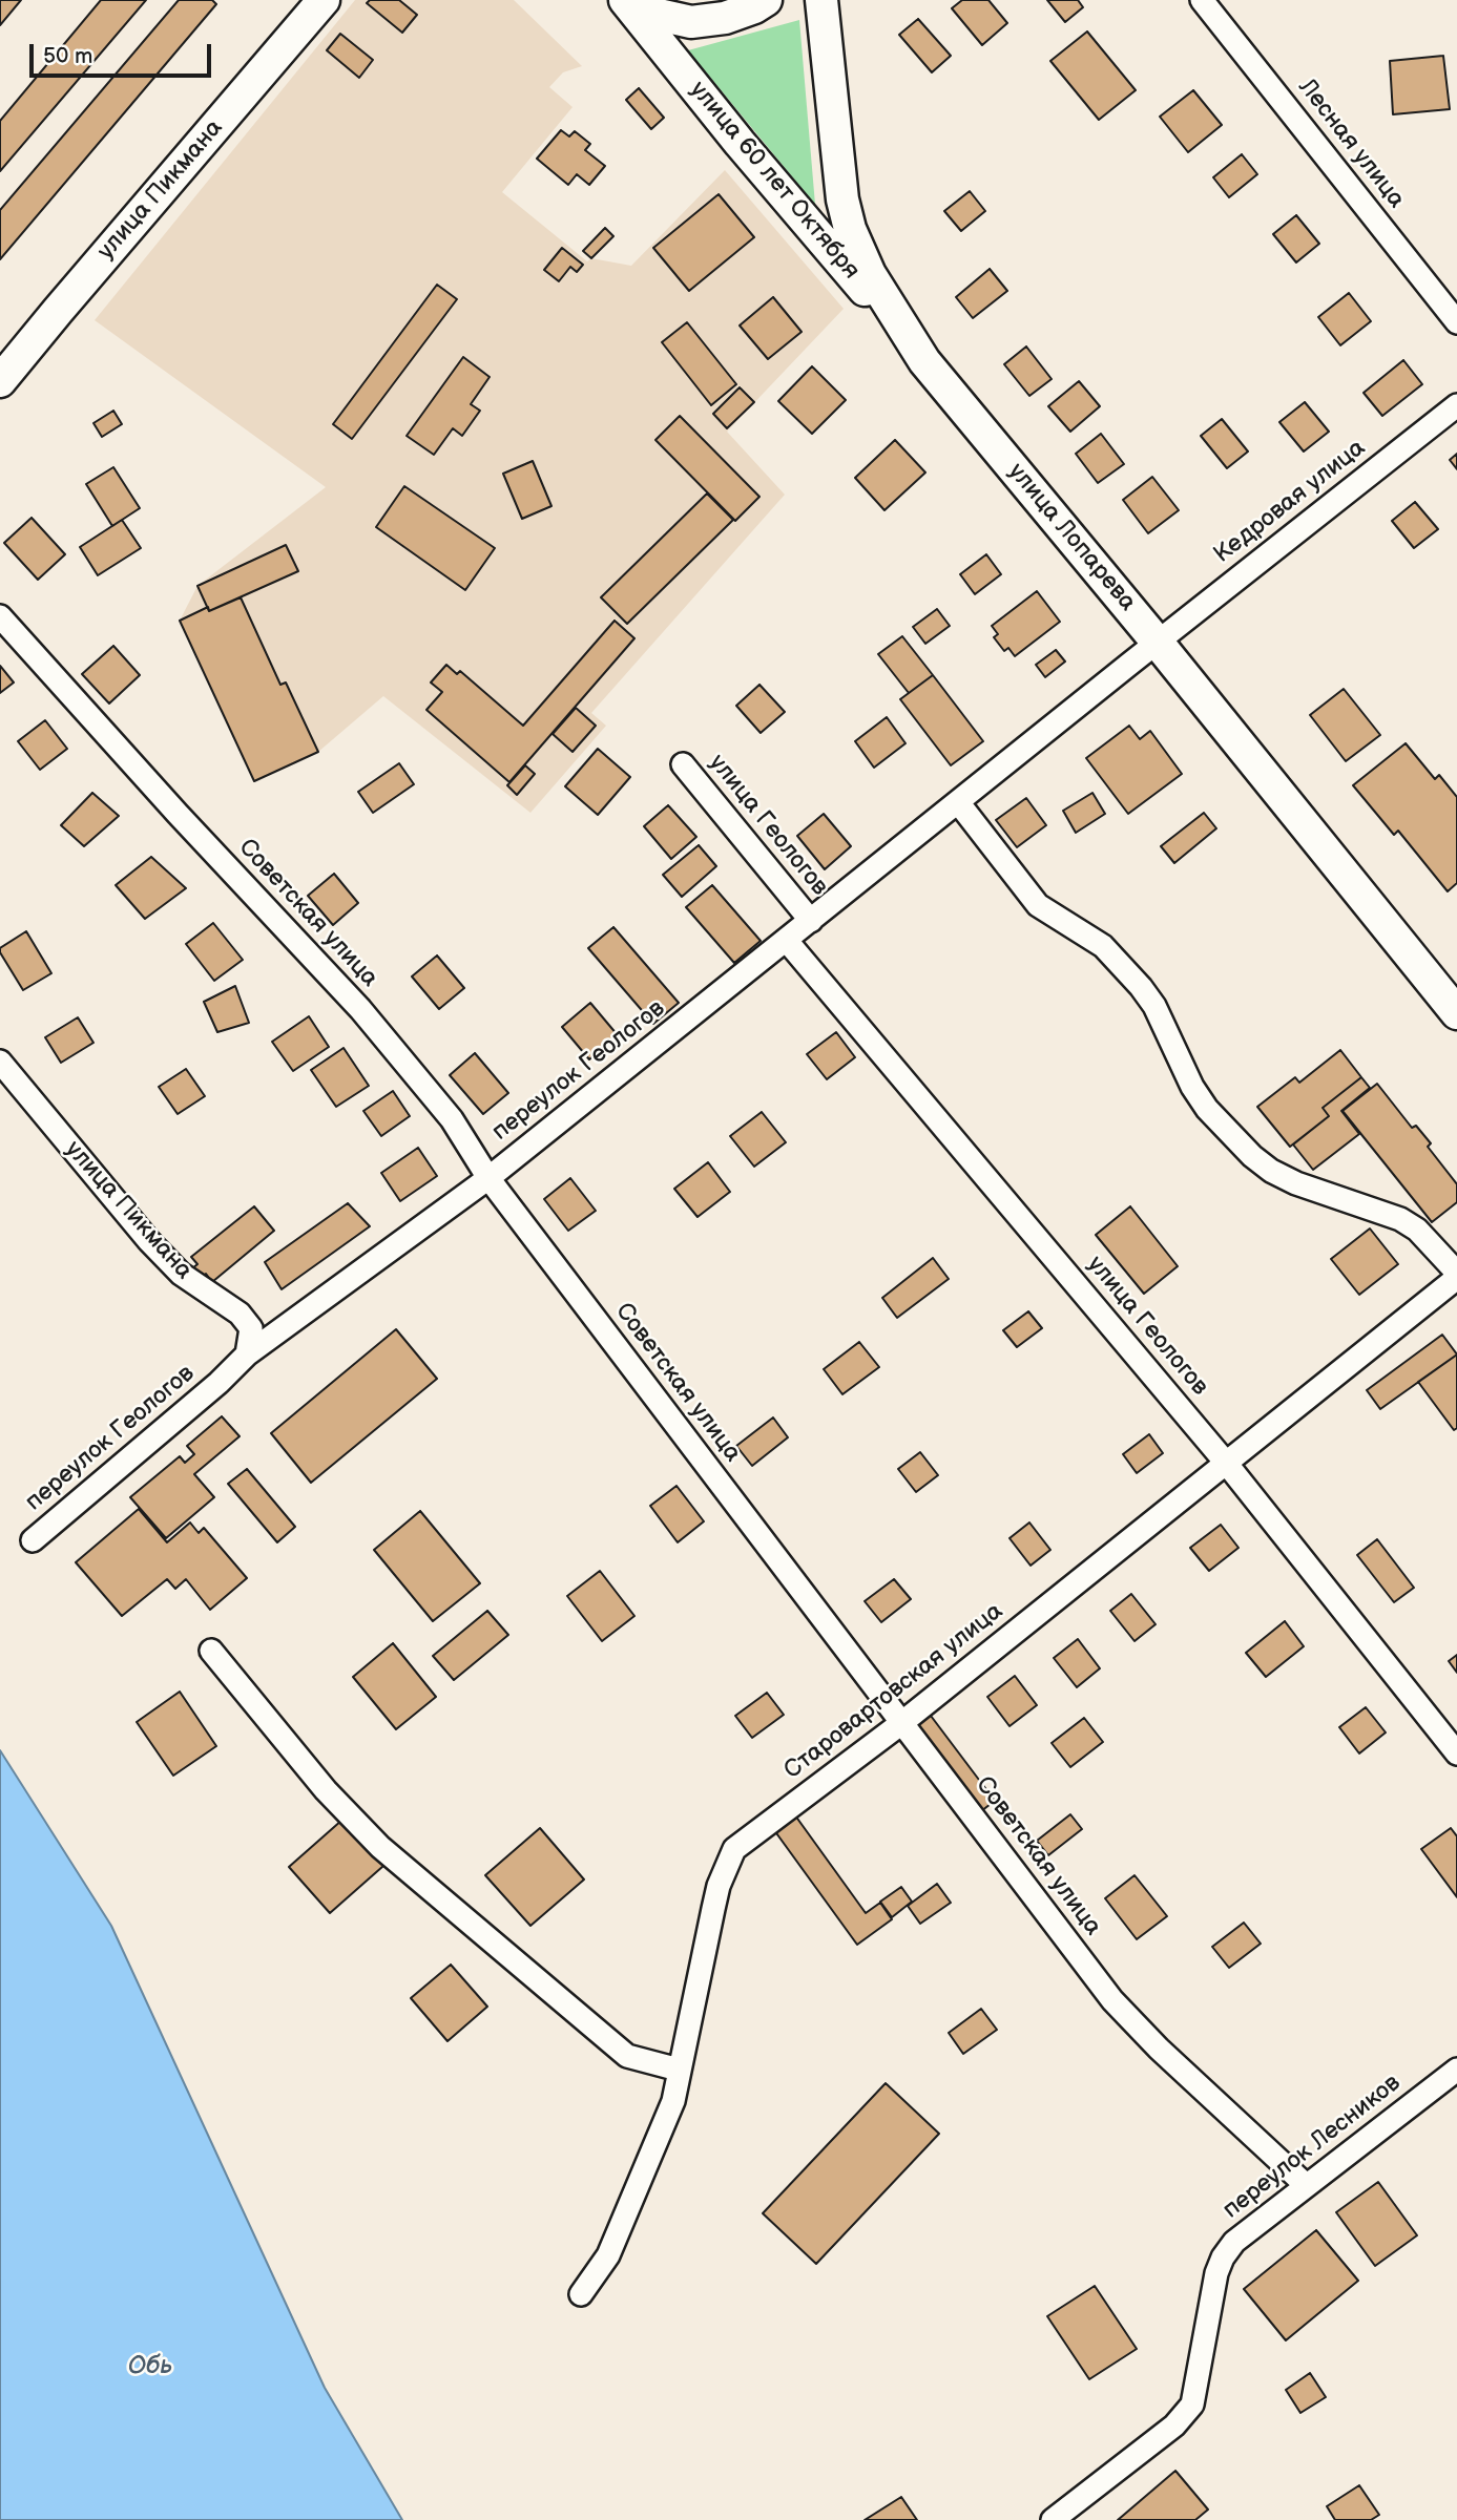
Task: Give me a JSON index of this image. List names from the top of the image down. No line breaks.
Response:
{"streets":{"main road":["улица 60 лет Октября","улица Пикмана","улица Лопарева"],"street":["Лесная улица","Кедровая улица","улица Геологов","Советская улица","переулок Геологов","Старовартовская улица","переулок Лесников"]},"crossings":[["улица 60 лет Октября","улица Лопарева"],["улица Пикмана","переулок Геологов"],["Кедровая улица","улица Лопарева"],["Кедровая улица","переулок Геологов"],["улица Лопарева","переулок Геологов"],["улица Геологов","переулок Геологов"],["улица Геологов","Старовартовская улица"],["Советская улица","переулок Геологов"],["Советская улица","Старовартовская улица"],["Советская улица","переулок Лесников"]],"water":["Обь"],"scale_bar":"50 m"}
